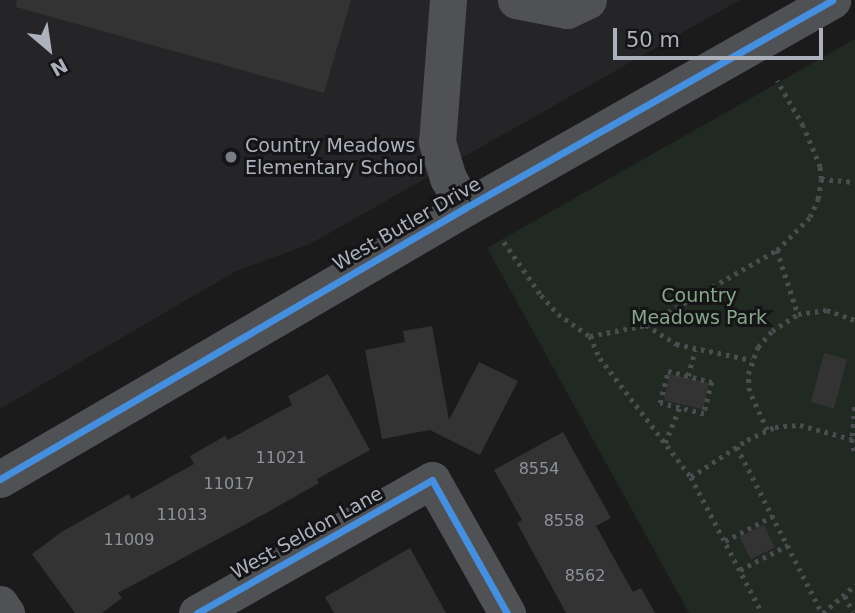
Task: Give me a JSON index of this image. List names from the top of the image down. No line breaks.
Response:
{"streets":{"street":["West Butler Drive","West Seldon Lane"]},"parks":["Country Meadows Park"],"places":["Country Meadows Elementary School"],"house_numbers":["11021","8554","11017","11013","8558","11009","8562"],"scale_bar":"50 m","north":"bottom right"}
